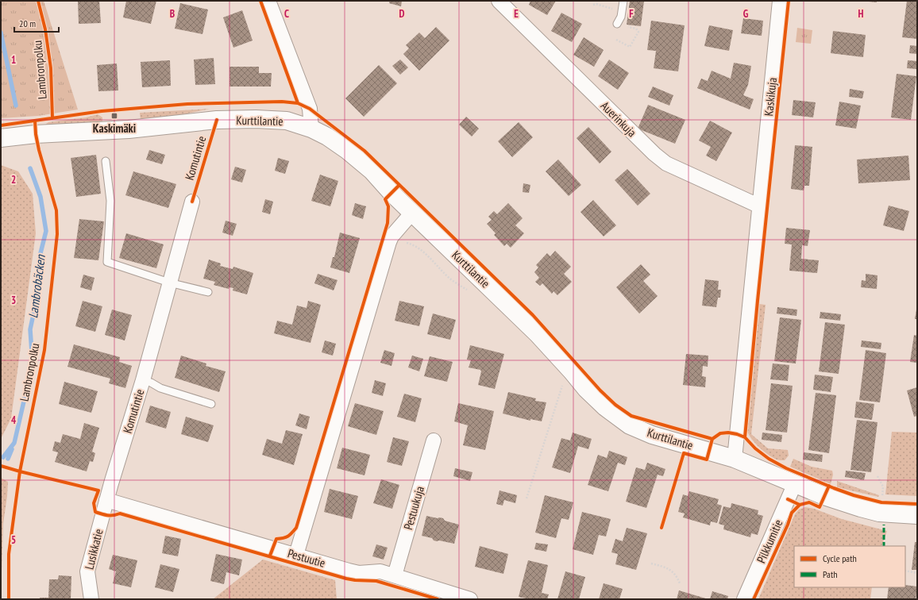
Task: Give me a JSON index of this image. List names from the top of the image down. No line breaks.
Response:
{"streets":{"street":["Kaskikuja","Auerinkuja","Kurttilantie","Komutintie","Pestuukuja","Pilkkumitie","Lusikkatie","Pestuutie"],"cycle path":["Lambronpolku"]},"crossings":[["Kaskikuja","Auerinkuja"],["Kaskikuja","Kurttilantie"],["Kurttilantie","Pilkkumitie"],["Komutintie","Lusikkatie"],["Komutintie","Pestuutie"],["Pestuukuja","Pestuutie"],["Lusikkatie","Pestuutie"]],"water":["Lambrobäcken"],"places":{"transit":["Kaskimäki"]},"legend":["Cycle path","Path"],"scale_bar":"20 m","grid":{"columns":["B","C","D","E","F","G","H"],"rows":["1","2","3","4","5"]}}
